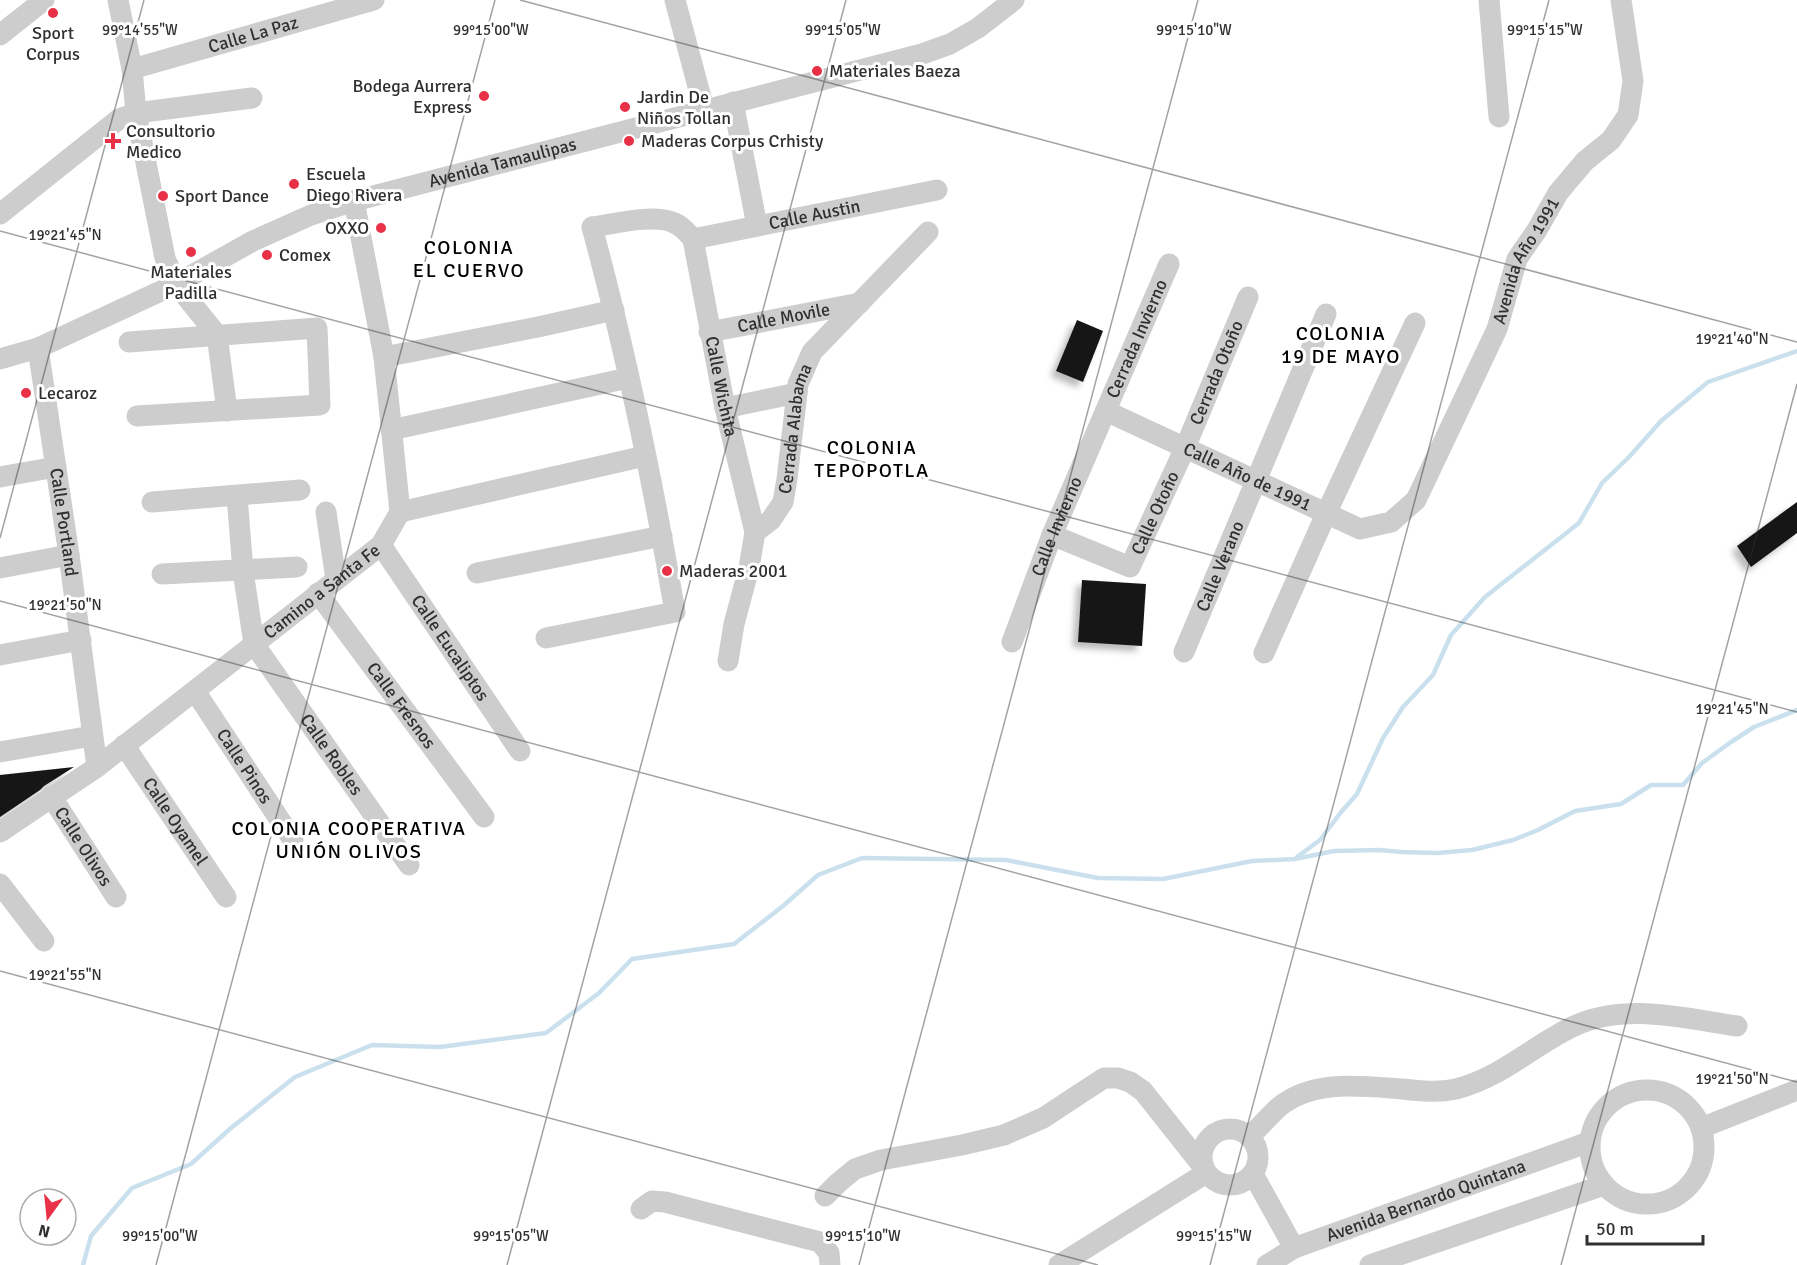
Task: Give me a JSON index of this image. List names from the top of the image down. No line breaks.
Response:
{"streets":{"street":["Calle La Paz","Avenida Tamaulipas","Calle Austin","Avenida Año 1991","Calle Movile","Cerrada Invierno","Cerrada Otoño","Calle Wichita","Cerrada Alabama","Calle Año de 1991","Calle Otoño","Calle Portland","Calle Invierno","Calle Verano","Camino a Santa Fe","Calle Eucaliptos","Calle Fresnos","Calle Robles","Calle Pinos","Calle Oyamel","Calle Olivos","Avenida Bernardo Quintana"]},"crossings":[["Avenida Tamaulipas","Calle Portland"],["Calle Austin","Calle Wichita"],["Avenida Año 1991","Calle Año de 1991"],["Calle Movile","Calle Wichita"],["Calle Movile","Cerrada Alabama"],["Cerrada Invierno","Calle Año de 1991"],["Cerrada Invierno","Calle Invierno"],["Cerrada Otoño","Calle Año de 1991"],["Cerrada Otoño","Calle Otoño"],["Calle Wichita","Cerrada Alabama"],["Calle Año de 1991","Calle Otoño"],["Calle Año de 1991","Calle Invierno"],["Calle Año de 1991","Calle Verano"],["Calle Otoño","Calle Invierno"],["Calle Portland","Camino a Santa Fe"],["Camino a Santa Fe","Calle Eucaliptos"],["Camino a Santa Fe","Calle Fresnos"],["Camino a Santa Fe","Calle Robles"],["Camino a Santa Fe","Calle Pinos"],["Camino a Santa Fe","Calle Oyamel"],["Camino a Santa Fe","Calle Olivos"]],"districts":["COLONIA EL CUERVO","COLONIA 19 DE MAYO","COLONIA TEPOPOTLA","COLONIA COOPERATIVA UNIÓN OLIVOS"],"places":{"other":["Sport Corpus","Materiales Baeza","Bodega Aurrera Express","Jardin De Niños Tollan","Maderas Corpus Crhisty","Escuela Diego Rivera","Sport Dance","OXXO","Materiales Padilla","Comex","Lecaroz","Maderas 2001"],"health":["Consultorio Medico"]},"scale_bar":"50 m","north":"bottom","coordinates":["99°14'55\"W","99°15'00\"W","99°15'05\"W","99°15'10\"W","99°15'15\"W","19°21'45\"N","19°21'40\"N","19°21'50\"N","19°21'55\"N"]}
